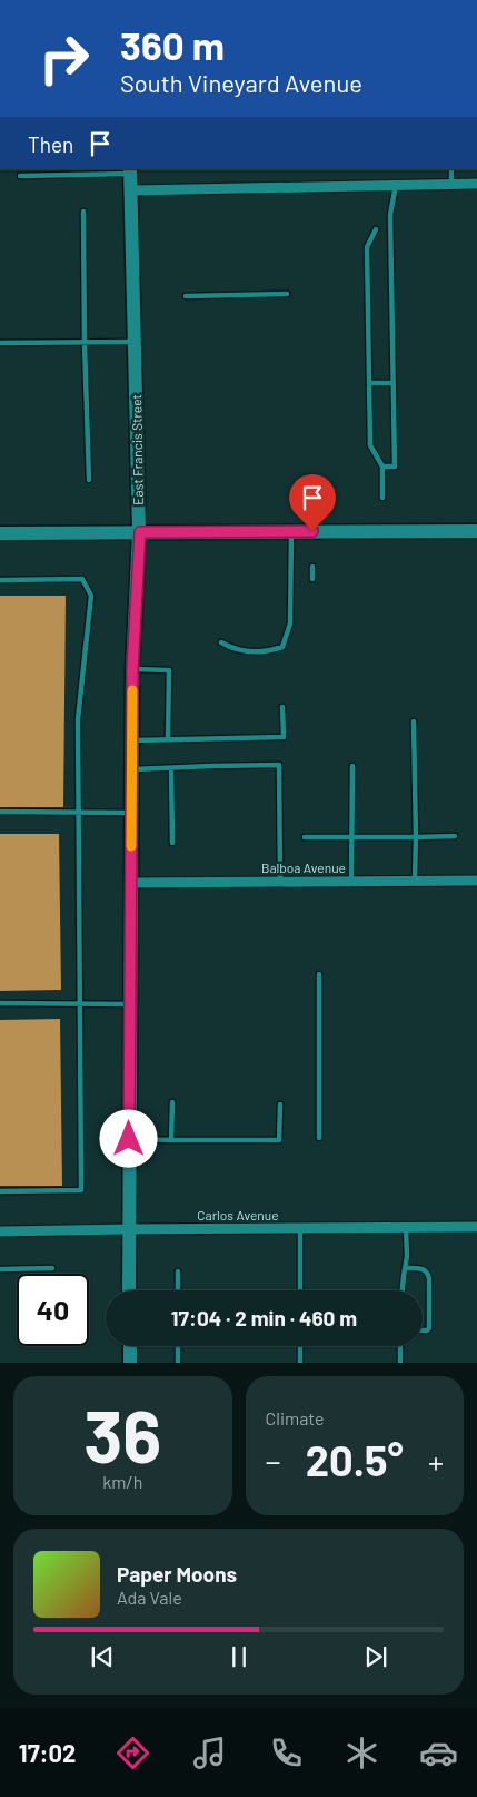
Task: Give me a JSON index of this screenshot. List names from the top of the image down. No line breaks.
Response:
{"streets":{"street":["East Francis Street","Balboa Avenue","Carlos Avenue"]},"crossings":[["East Francis Street","Balboa Avenue"],["East Francis Street","Carlos Avenue"]],"page":{"turn":["360 m","South Vineyard Avenue"],"then":"Then","limit":"40","trip":"17:04 · 2 min · 460 m","tile":[["36","km/h"],"Climate"],"heat":["−","20.5°","+"],"song":["Paper Moons","Ada Vale"],"tabs":"17:02"}}
